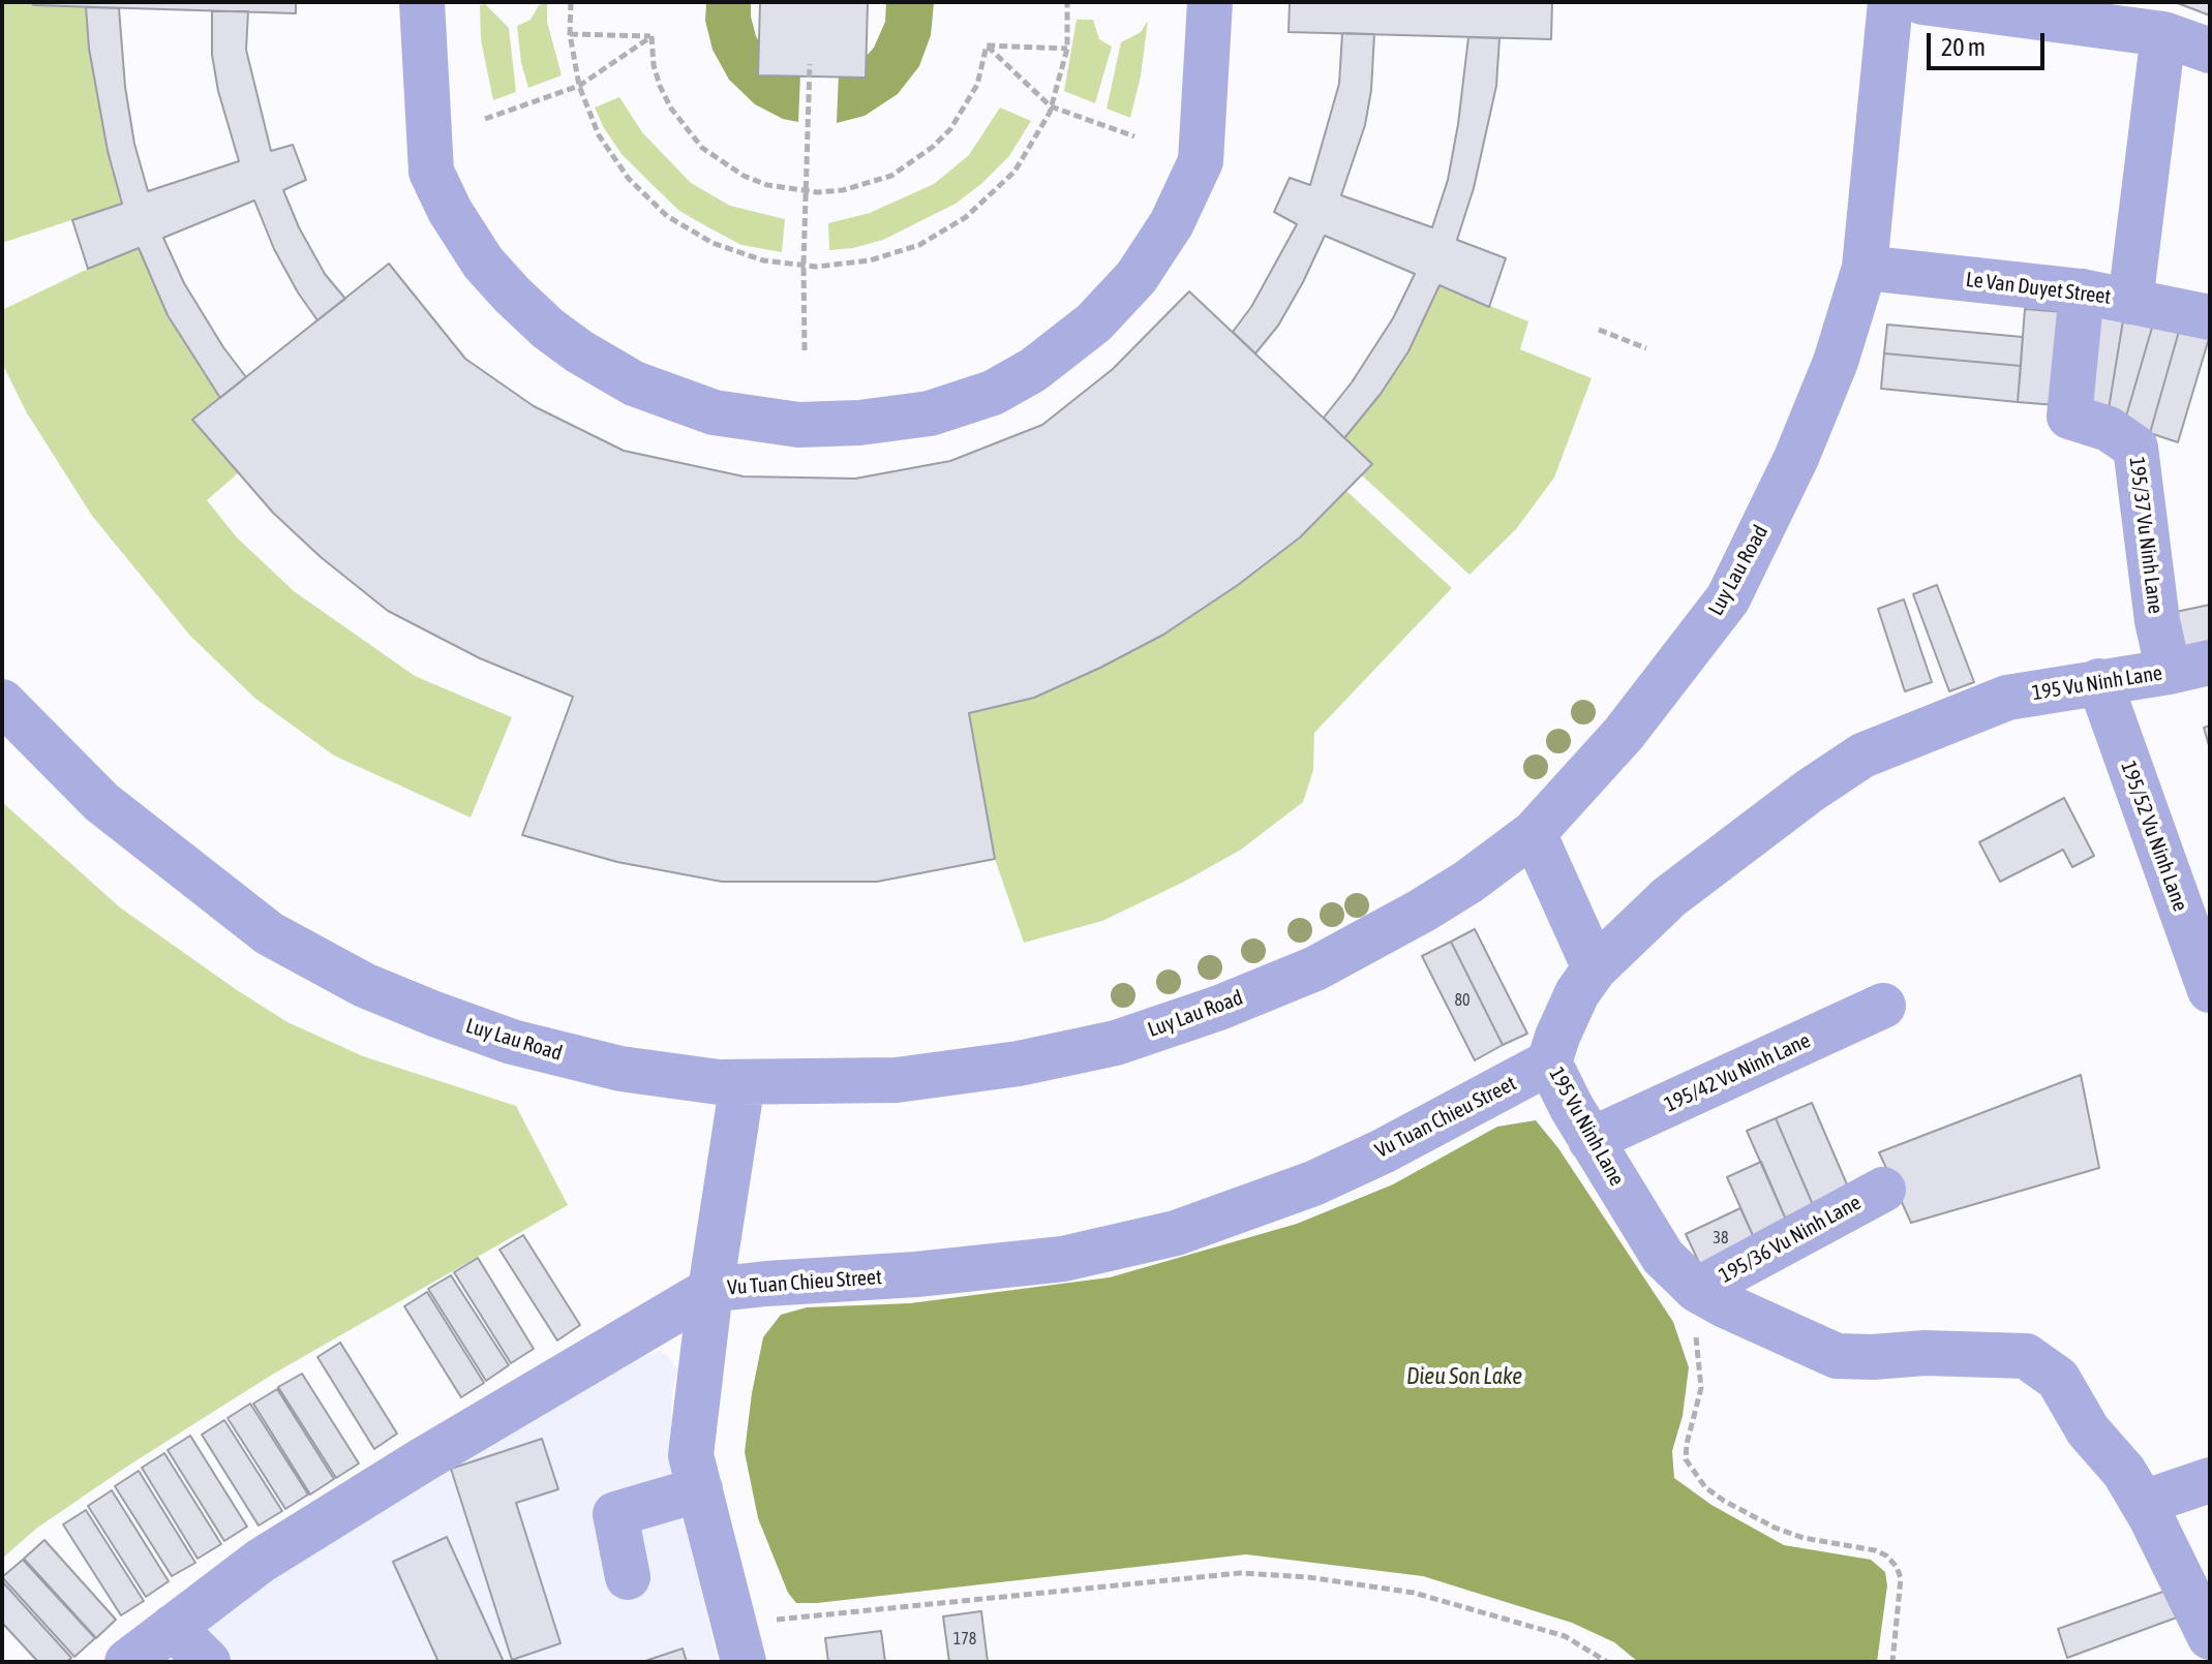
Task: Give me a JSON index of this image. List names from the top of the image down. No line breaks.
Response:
{"streets":{"street":["Le Van Duyet Street","195/37 Vu Ninh Lane","Luy Lau Road","195 Vu Ninh Lane","195/52 Vu Ninh Lane","195/42 Vu Ninh Lane","Vu Tuan Chieu Street","195/36 Vu Ninh Lane"]},"crossings":[["Le Van Duyet Street","195/37 Vu Ninh Lane"],["Le Van Duyet Street","Luy Lau Road"],["195/37 Vu Ninh Lane","195 Vu Ninh Lane"],["195 Vu Ninh Lane","195/52 Vu Ninh Lane"],["195 Vu Ninh Lane","195/42 Vu Ninh Lane"],["195 Vu Ninh Lane","Vu Tuan Chieu Street"],["195 Vu Ninh Lane","195/36 Vu Ninh Lane"]],"water":["Dieu Son Lake"],"house_numbers":["80","38","178"],"scale_bar":"20 m"}
